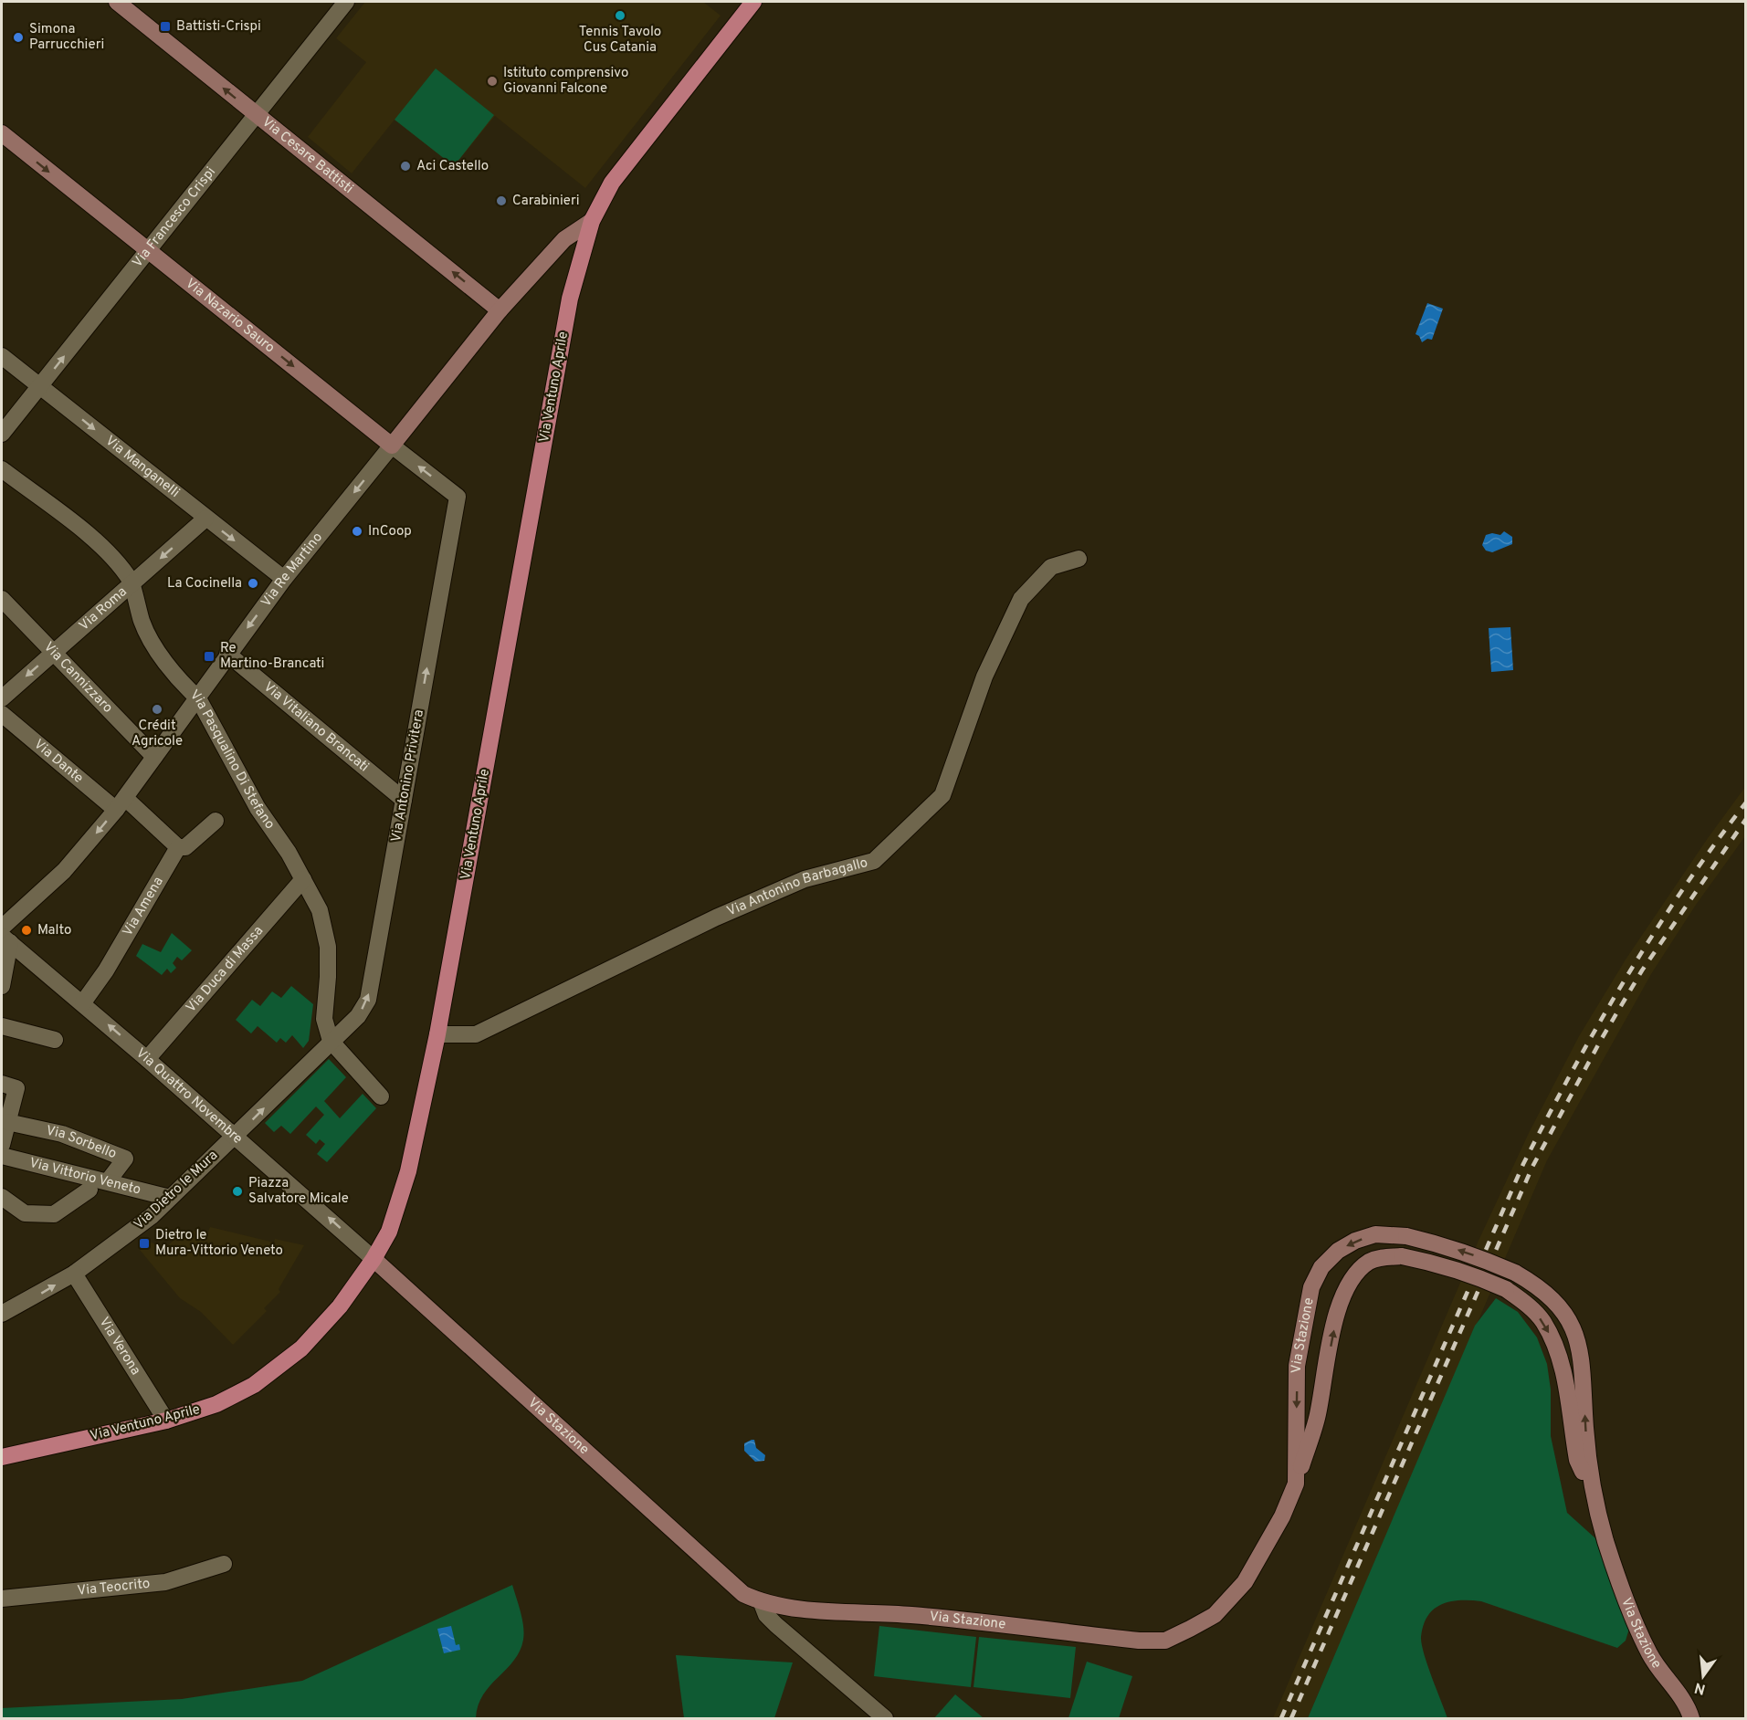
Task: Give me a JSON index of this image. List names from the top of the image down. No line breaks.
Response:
{"streets":{"main road":["Via Cesare Battisti","Via Nazario Sauro","Via Ventuno Aprile","Via Re Martino","Via Stazione"],"street":["Via Francesco Crispi","Via Manganelli","Via Roma","Via Cannizzaro","Via Vitaliano Brancati","Via Pasqualino Di Stefano","Via Dante","Via Antonino Privitera","Via Antonino Barbagallo","Via Amena","Via Duca di Massa","Via Quattro Novembre","Via Sorbello","Via Vittorio Veneto","Via Dietro le Mura","Via Verona","Via Teocrito"]},"crossings":[["Via Cesare Battisti","Via Francesco Crispi"],["Via Cesare Battisti","Via Re Martino"],["Via Francesco Crispi","Via Nazario Sauro"],["Via Francesco Crispi","Via Manganelli"],["Via Nazario Sauro","Via Re Martino"],["Via Nazario Sauro","Via Antonino Privitera"],["Via Ventuno Aprile","Via Re Martino"],["Via Ventuno Aprile","Via Antonino Barbagallo"],["Via Ventuno Aprile","Via Quattro Novembre"],["Via Ventuno Aprile","Via Stazione"],["Via Ventuno Aprile","Via Verona"],["Via Manganelli","Via Re Martino"],["Via Manganelli","Via Roma"],["Via Re Martino","Via Cannizzaro"],["Via Re Martino","Via Vitaliano Brancati"],["Via Re Martino","Via Pasqualino Di Stefano"],["Via Re Martino","Via Dante"],["Via Roma","Via Cannizzaro"],["Via Roma","Via Pasqualino Di Stefano"],["Via Vitaliano Brancati","Via Antonino Privitera"],["Via Pasqualino Di Stefano","Via Antonino Privitera"],["Via Pasqualino Di Stefano","Via Duca di Massa"],["Via Pasqualino Di Stefano","Via Dietro le Mura"],["Via Dante","Via Amena"],["Via Antonino Privitera","Via Dietro le Mura"],["Via Amena","Via Quattro Novembre"],["Via Duca di Massa","Via Quattro Novembre"],["Via Quattro Novembre","Via Dietro le Mura"],["Via Quattro Novembre","Via Stazione"],["Via Sorbello","Via Vittorio Veneto"],["Via Vittorio Veneto","Via Dietro le Mura"],["Via Dietro le Mura","Via Verona"]],"one_way":["Via Cesare Battisti","Via Manganelli","Via Re Martino","Via Roma","Via Antonino Privitera","Via Quattro Novembre","Via Dietro le Mura"],"places":{"other":["Tennis Tavolo Cus Catania","Simona Parrucchieri","Istituto comprensivo Giovanni Falcone","Aci Castello","Carabinieri","InCoop","La Cocinella","Crédit Agricole","Malto","Piazza Salvatore Micale"],"transit":["Battisti-Crispi","Re Martino-Brancati","Dietro le Mura-Vittorio Veneto"]},"north":"bottom"}
